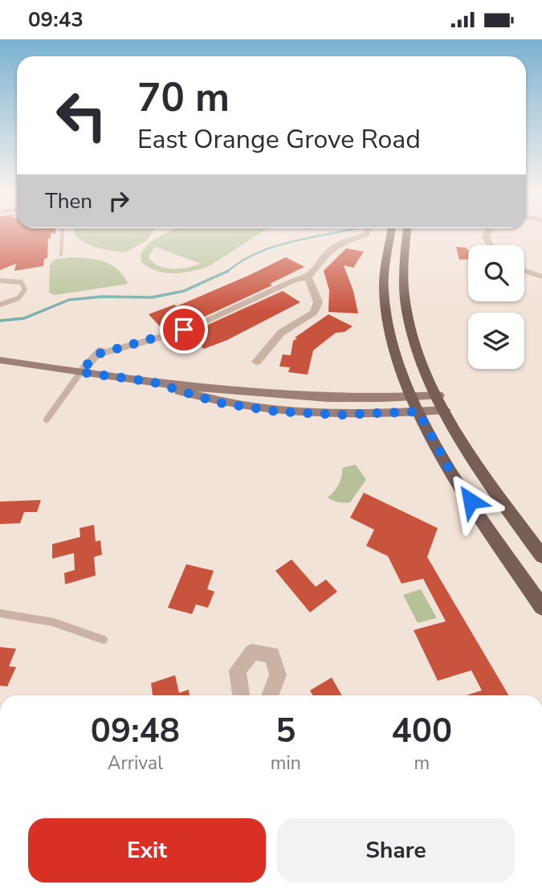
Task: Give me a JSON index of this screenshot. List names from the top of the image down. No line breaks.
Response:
{"page":{"status":"09:43","turn":["70 m","East Orange Grove Road"],"then":"Then","eta":["09:48","Arrival","5","min","400","m"],"buttons":["Exit","Share"]}}
